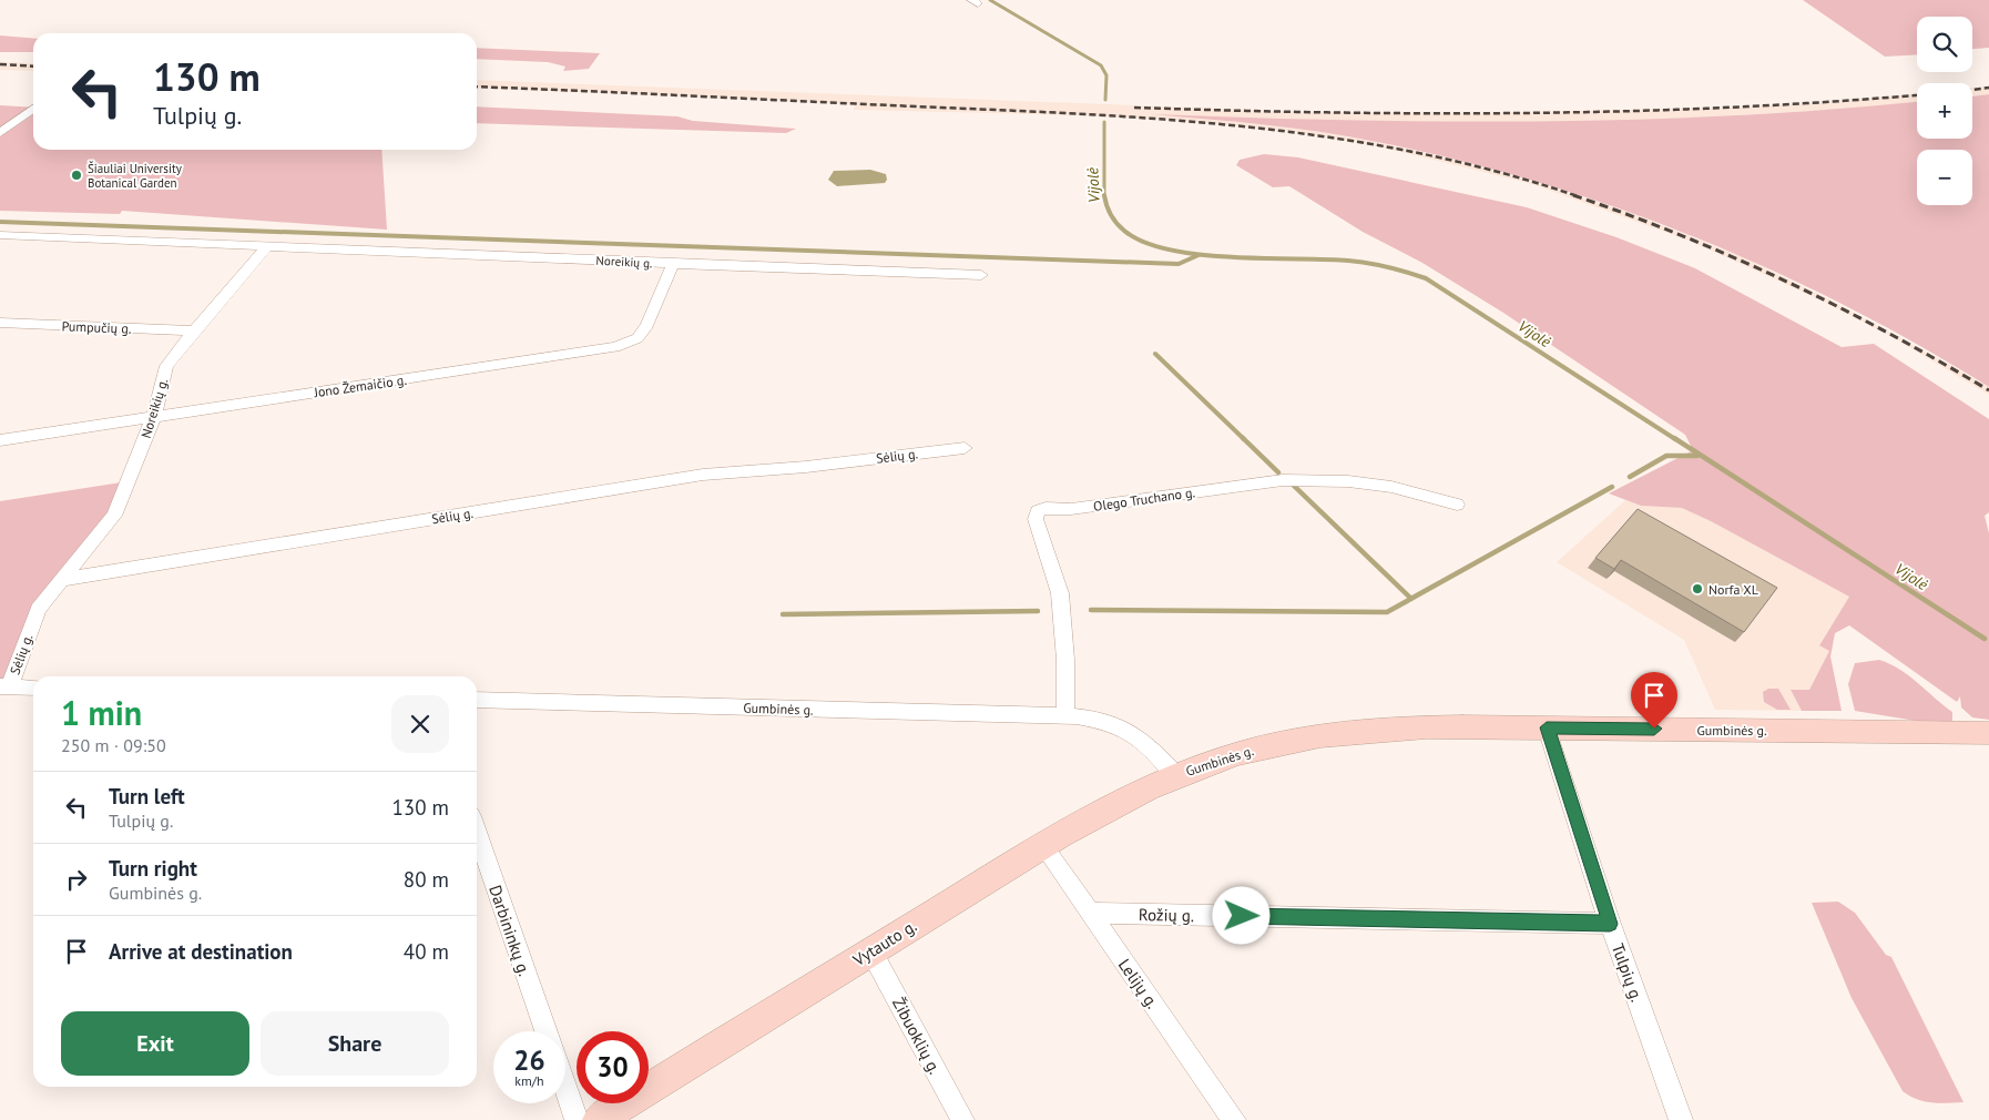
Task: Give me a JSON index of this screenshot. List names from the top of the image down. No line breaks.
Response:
{"streets":{"main road":["Gumbinės g.","Vytauto g."],"street":["Noreikių g.","Pumpučių g.","Jono Žemaičio g.","Sėlių g.","Olego Truchano g.","Rožių g.","Darbininkų g.","Tulpių g.","Lelijų g.","Žibuoklių g."]},"crossings":[["Noreikių g.","Pumpučių g."],["Noreikių g.","Jono Žemaičio g."],["Noreikių g.","Sėlių g."],["Olego Truchano g.","Gumbinės g."],["Gumbinės g.","Vytauto g."],["Gumbinės g.","Tulpių g."],["Rožių g.","Tulpių g."],["Rožių g.","Lelijų g."],["Vytauto g.","Lelijų g."],["Vytauto g.","Žibuoklių g."]],"water":["Vijolė"],"places":["Šiauliai University Botanical Garden","Norfa XL"],"page":{"map_buttons":["+","−"],"turn":["130 m","Tulpių g."],"heading":["1 min","250 m · 09:50"],"list":[{"name":"Turn left","note":"Tulpių g.","value":"130 m"},{"name":"Turn right","note":"Gumbinės g.","value":"80 m"},{"name":"Arrive at destination","value":"40 m"}],"buttons":["Exit","Share"],"speed":"26 km/h","limit":"30"}}
